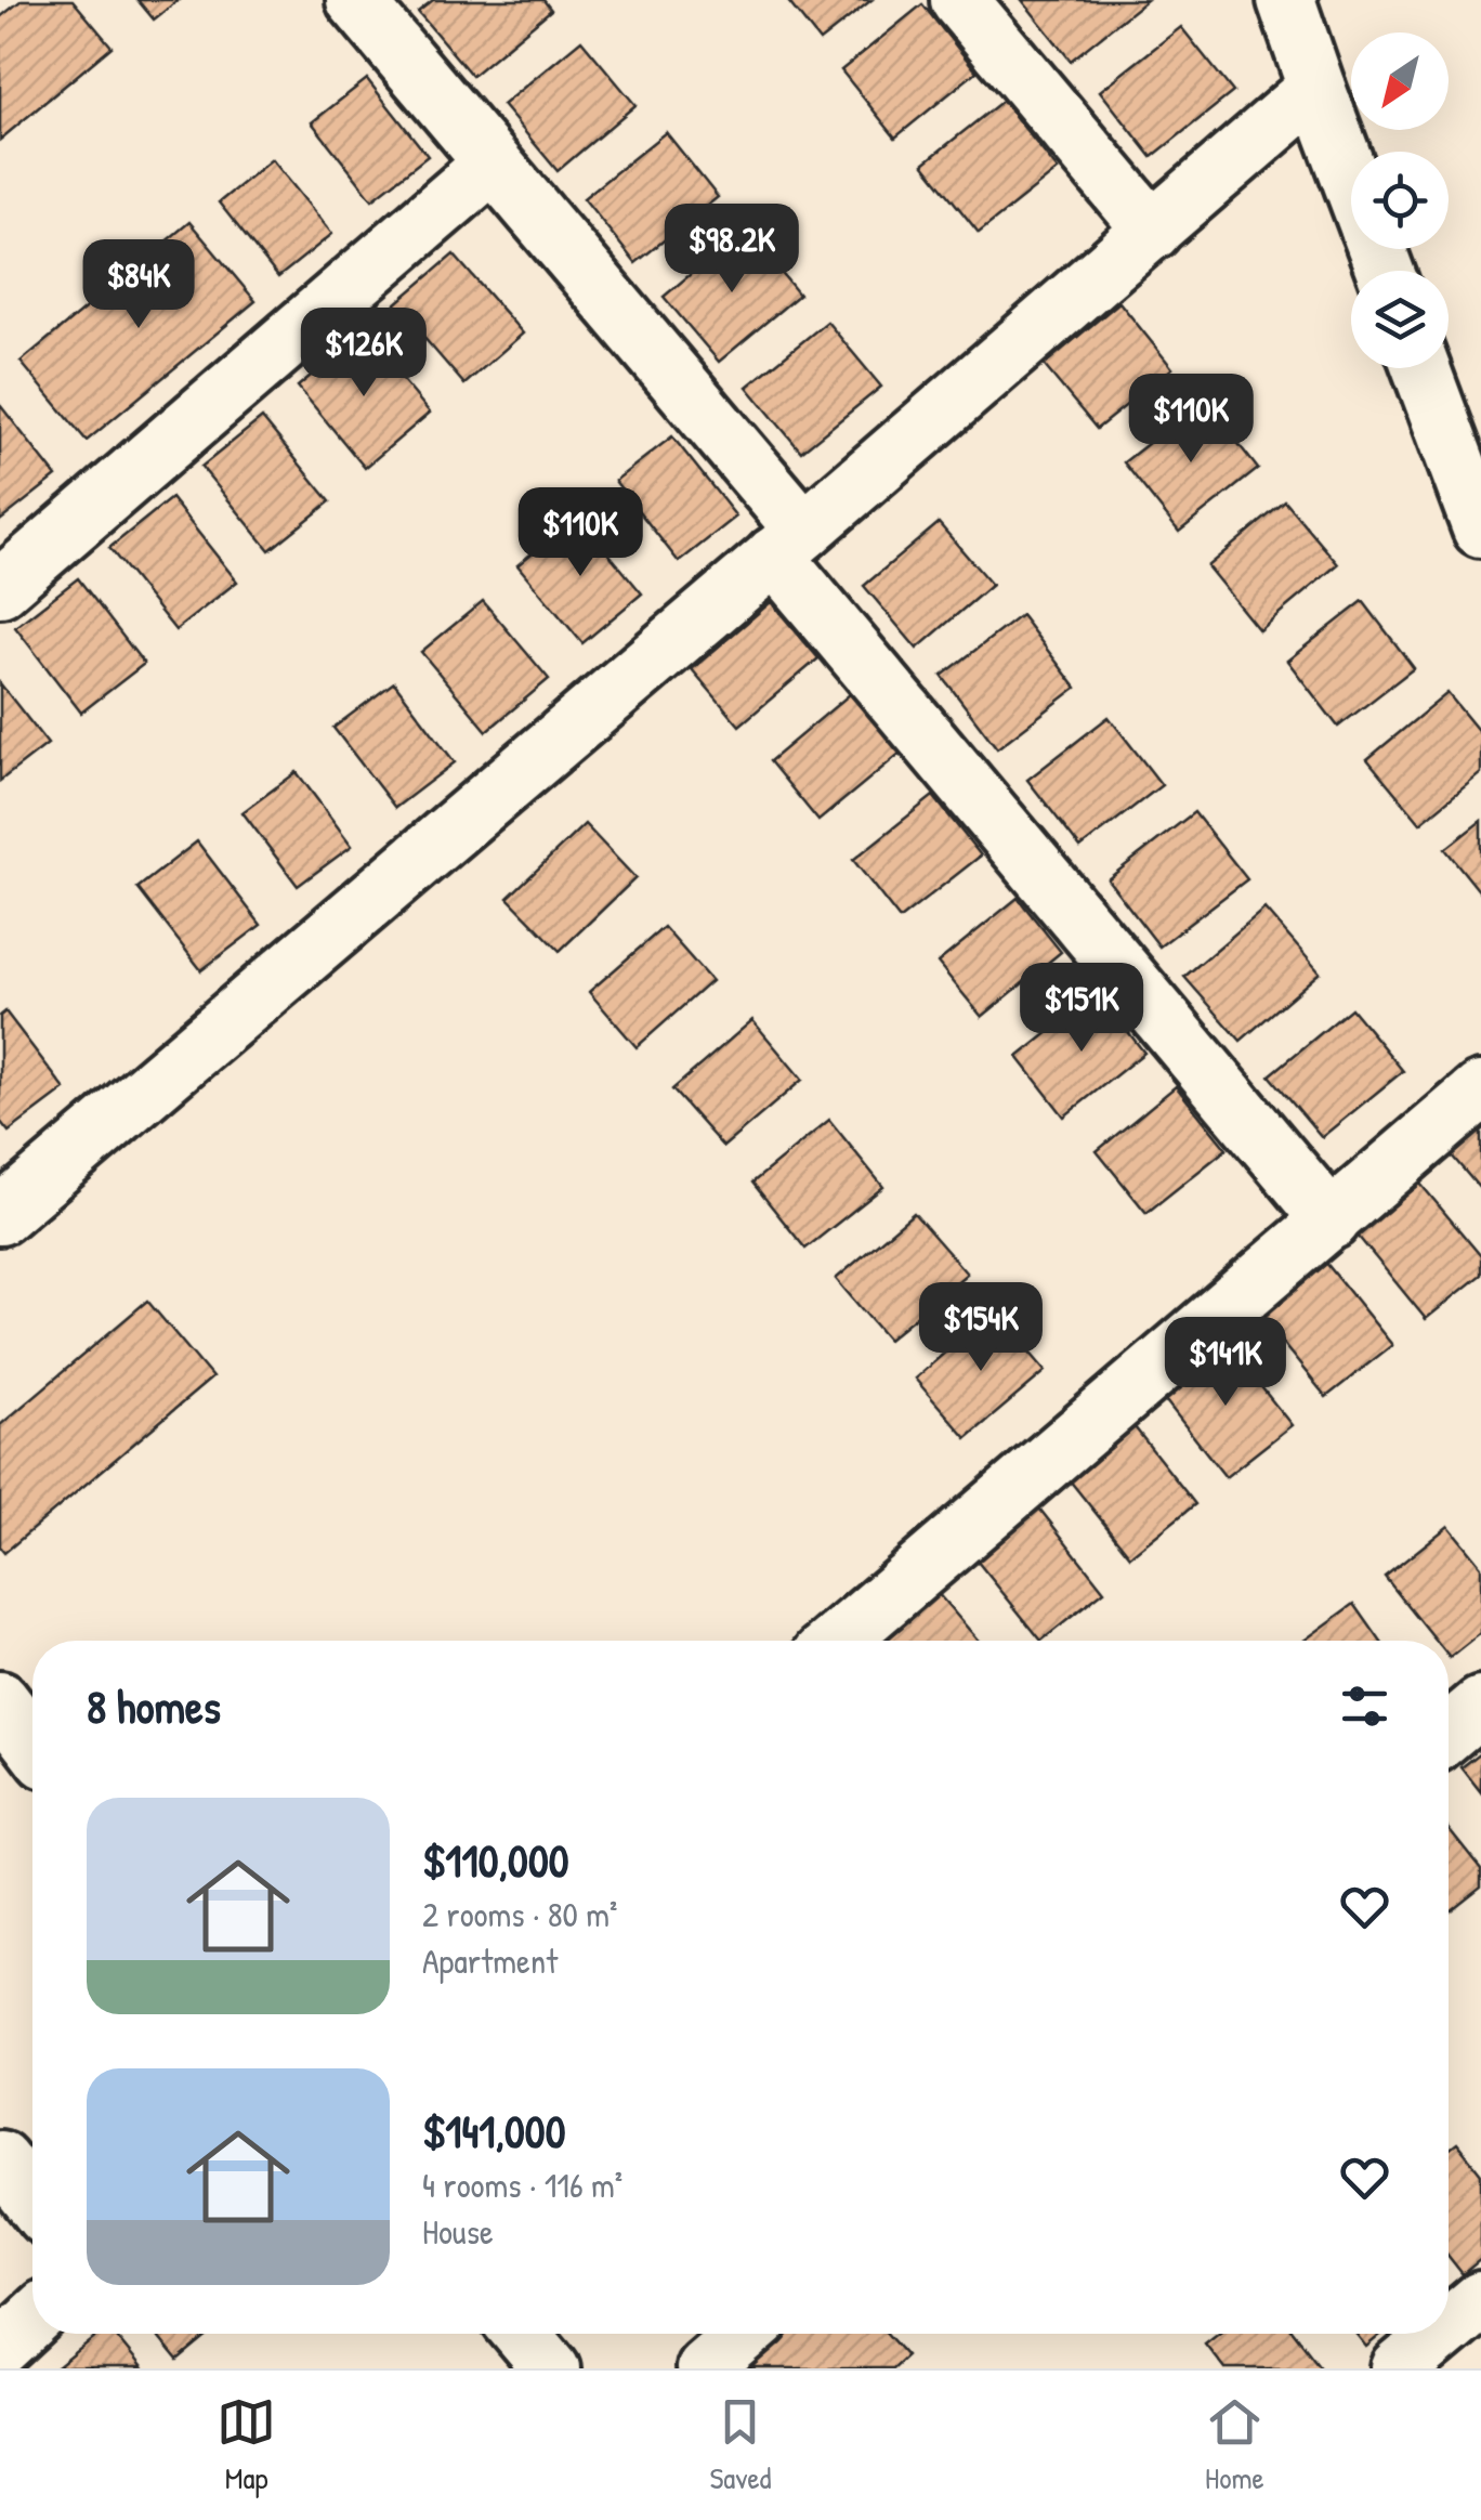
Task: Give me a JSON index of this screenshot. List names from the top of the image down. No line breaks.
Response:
{"north":"bottom left","page":{"price":["$98.2K","$84K","$126K","$110K","$110K","$151K","$154K","$141K"],"heading":"8 homes","list":[{"name":"$110,000","note":"2 rooms · 80 m² · Apartment"},{"name":"$141,000","note":"4 rooms · 116 m² · House"}],"tabs":["Map","Saved","Home"]}}
